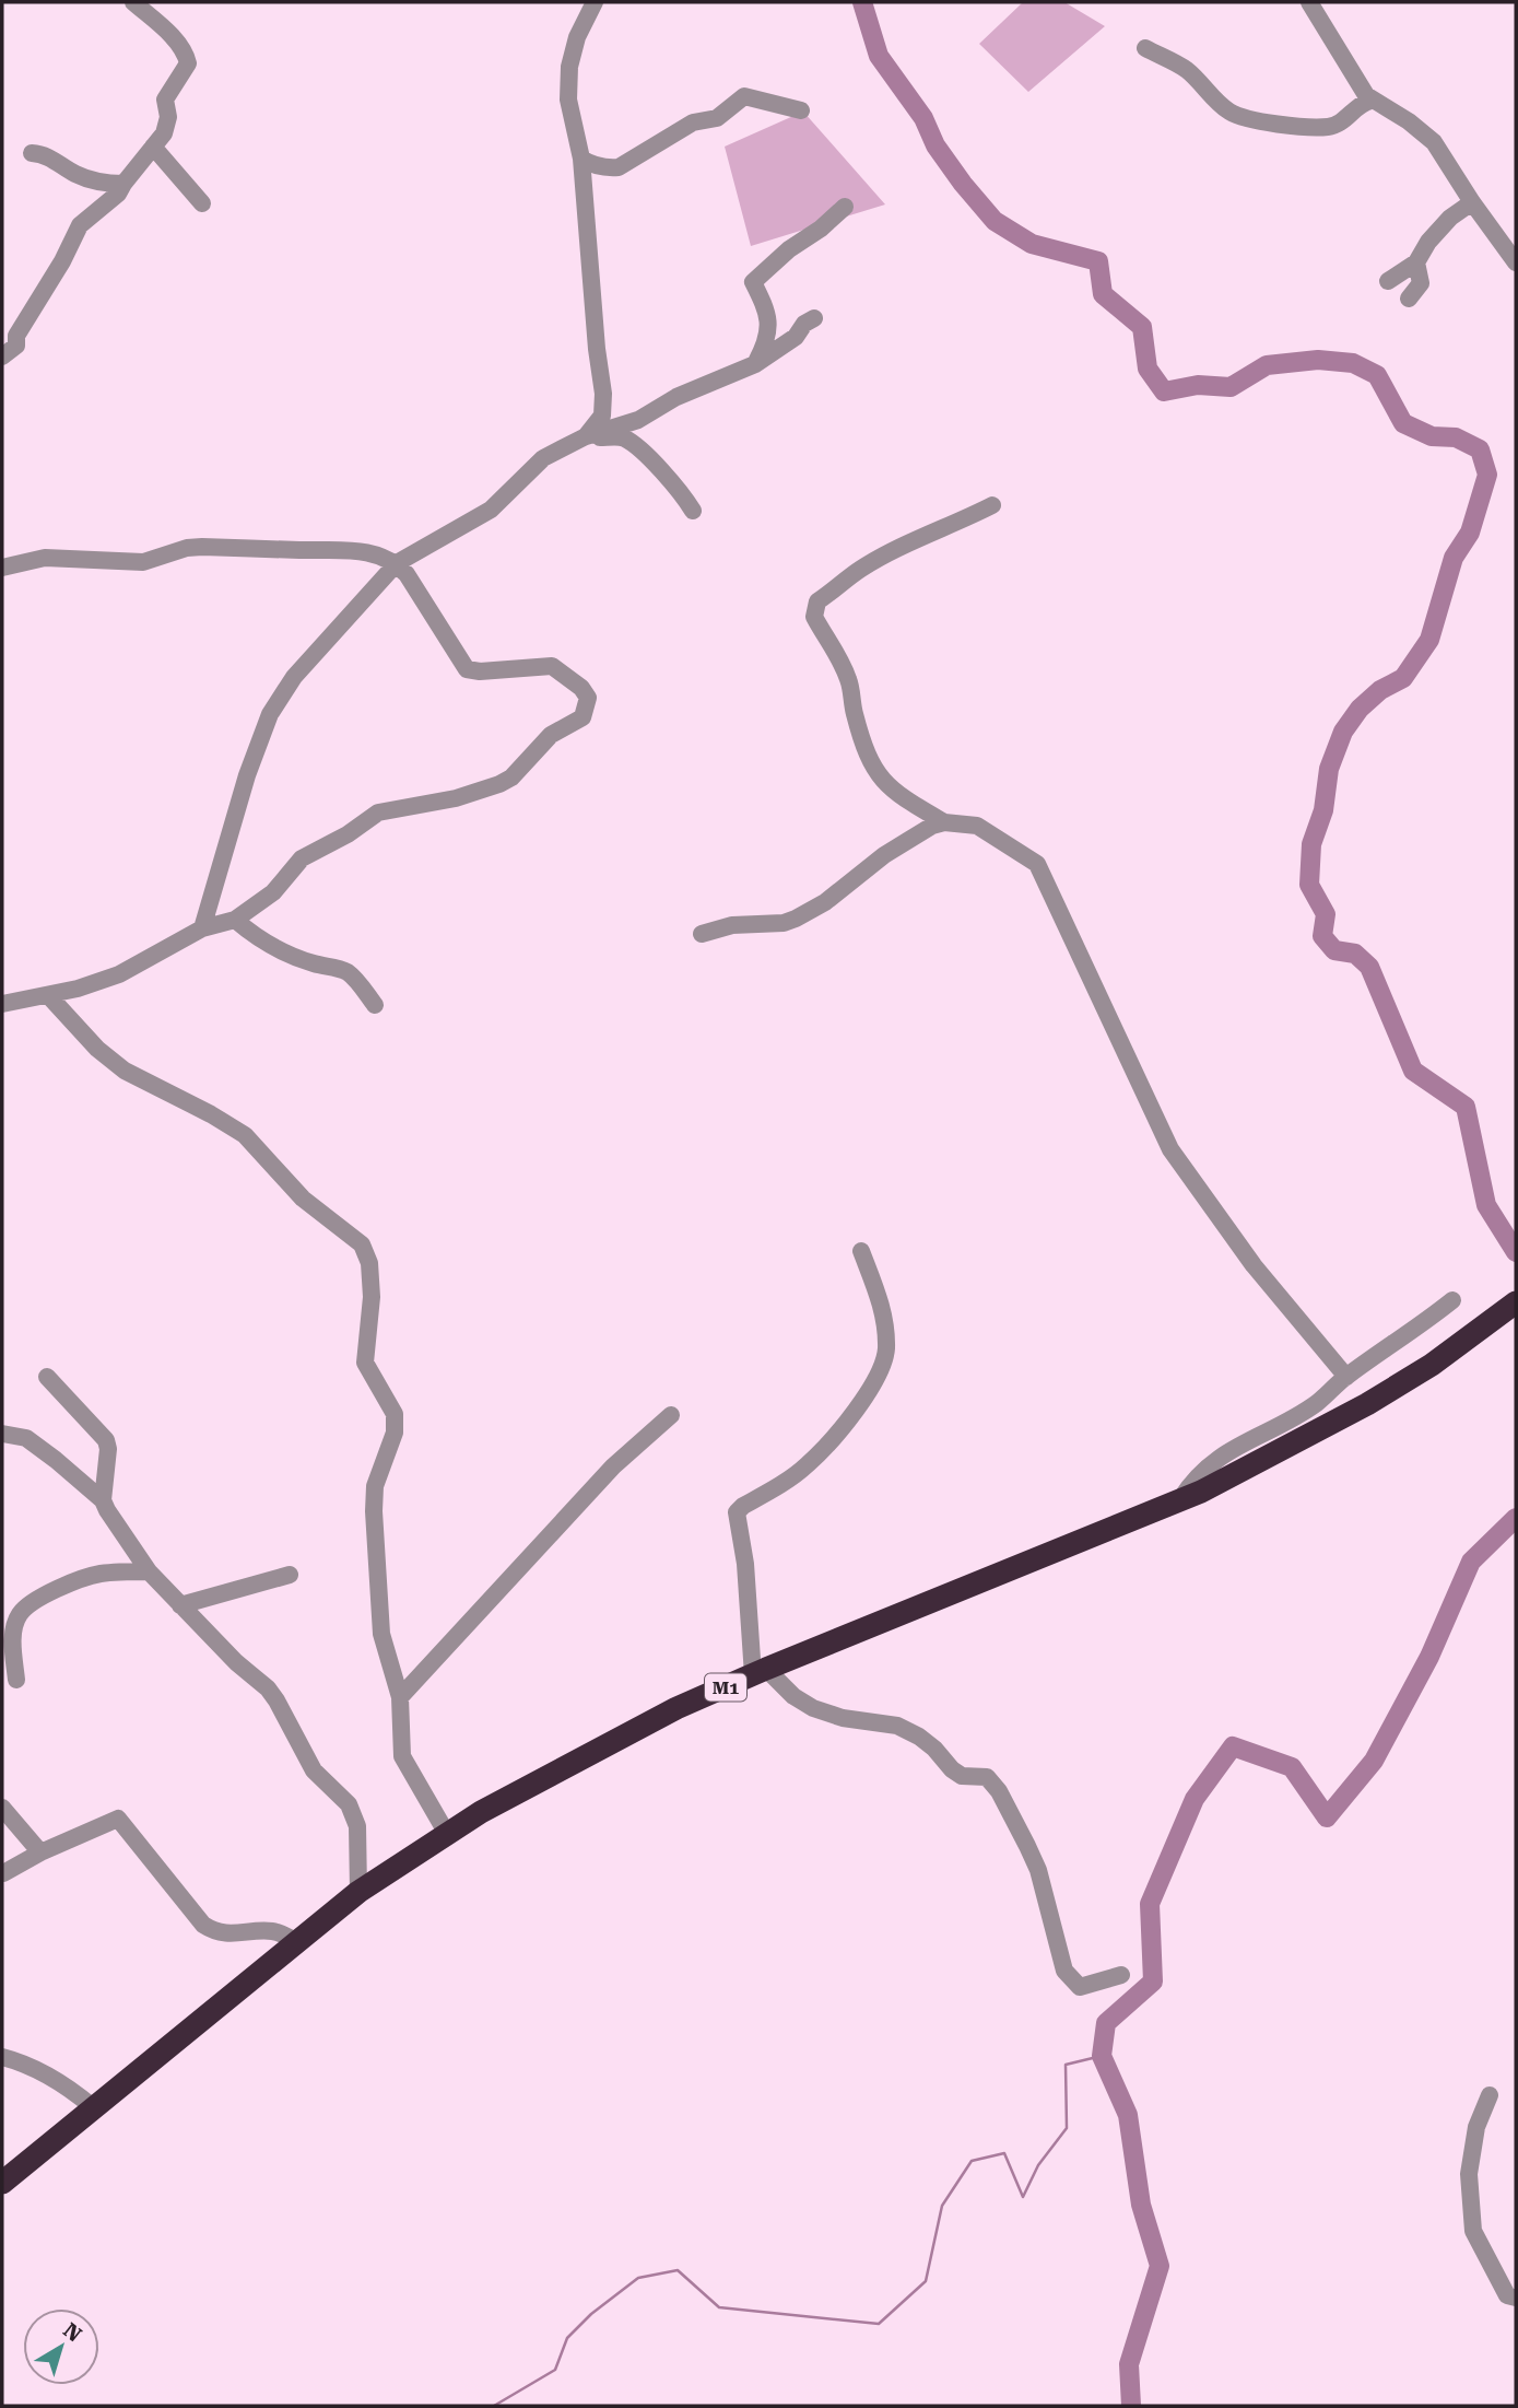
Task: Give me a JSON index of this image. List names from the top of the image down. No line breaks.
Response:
{"streets":{"highway":["M1"]},"north":"top right"}
